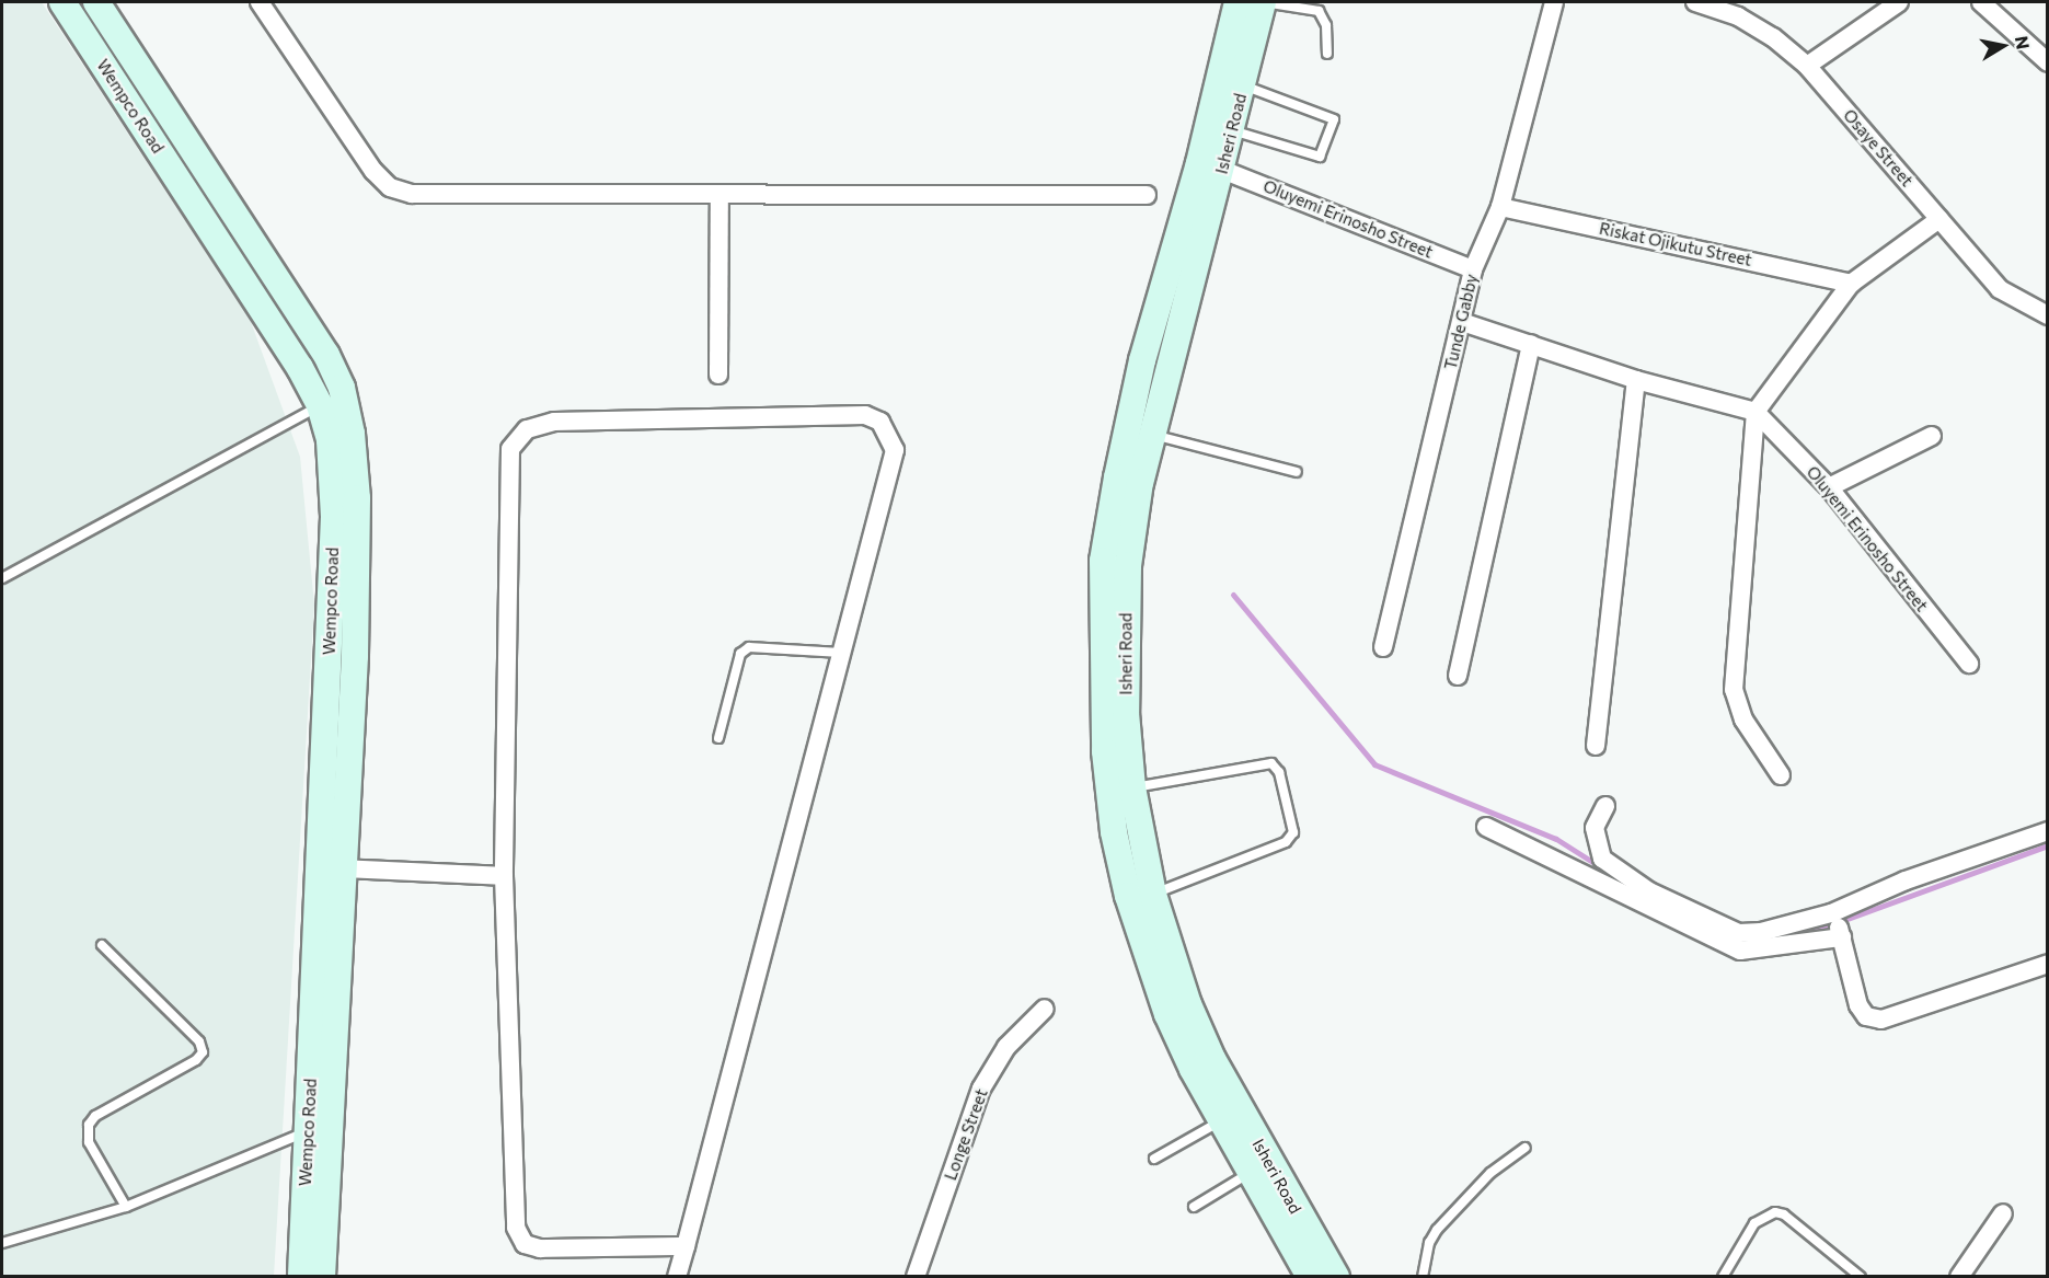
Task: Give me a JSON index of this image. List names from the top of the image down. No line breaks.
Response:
{"streets":{"street":["Wempco Road","Isheri Road","Osaye Street","Oluyemi Erinosho Street","Riskat Ojikutu Street","Tunde Gabby","Longe Street"]},"crossings":[["Isheri Road","Oluyemi Erinosho Street"],["Oluyemi Erinosho Street","Tunde Gabby"],["Riskat Ojikutu Street","Tunde Gabby"]],"north":"right"}
